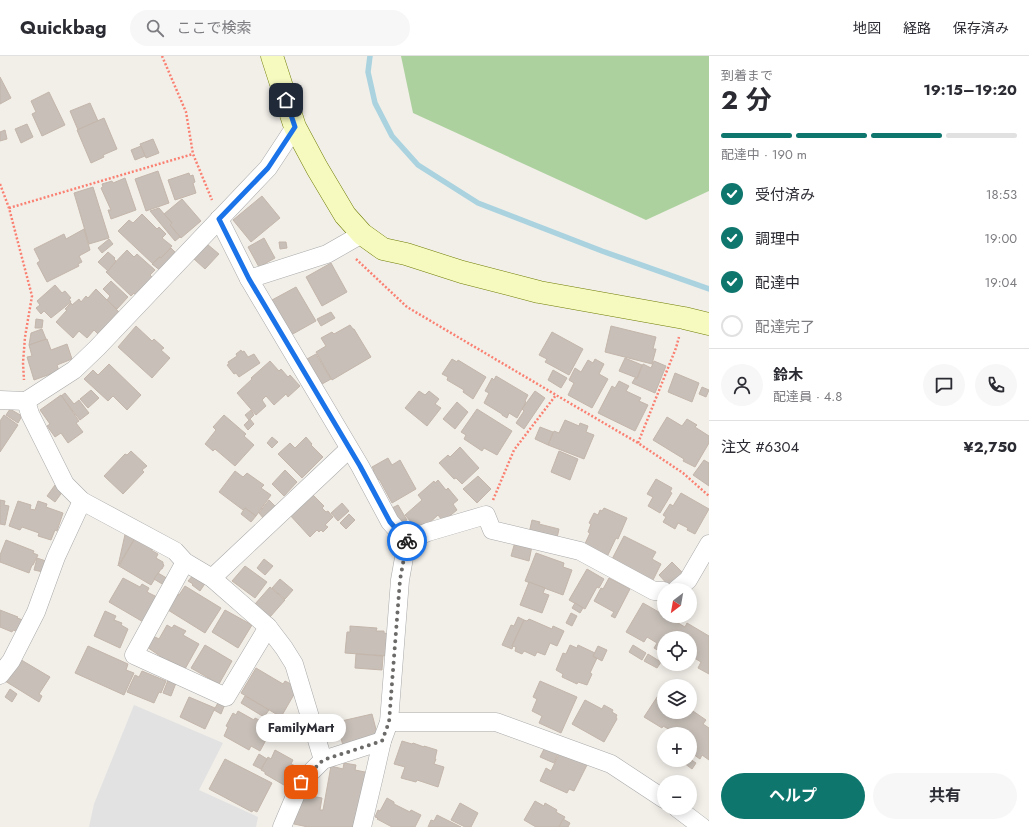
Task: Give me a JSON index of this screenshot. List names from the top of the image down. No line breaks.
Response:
{"places":["FamilyMart"],"north":"bottom left","page":{"header":"Quickbag","search":"ここで検索","nav":["地図","経路","保存済み"],"heading":["2 分","到着まで","19:15–19:20"],"panel":["鈴木","配達員 · 4.8","注文 #6304","¥2,750"],"bar":"配達中 · 190 m","list":[["受付済み","18:53"],["調理中","19:00"],["配達中","19:04"],"配達完了"],"map_buttons":["+","−"],"bubble":"FamilyMart","buttons":["ヘルプ","共有"]}}
